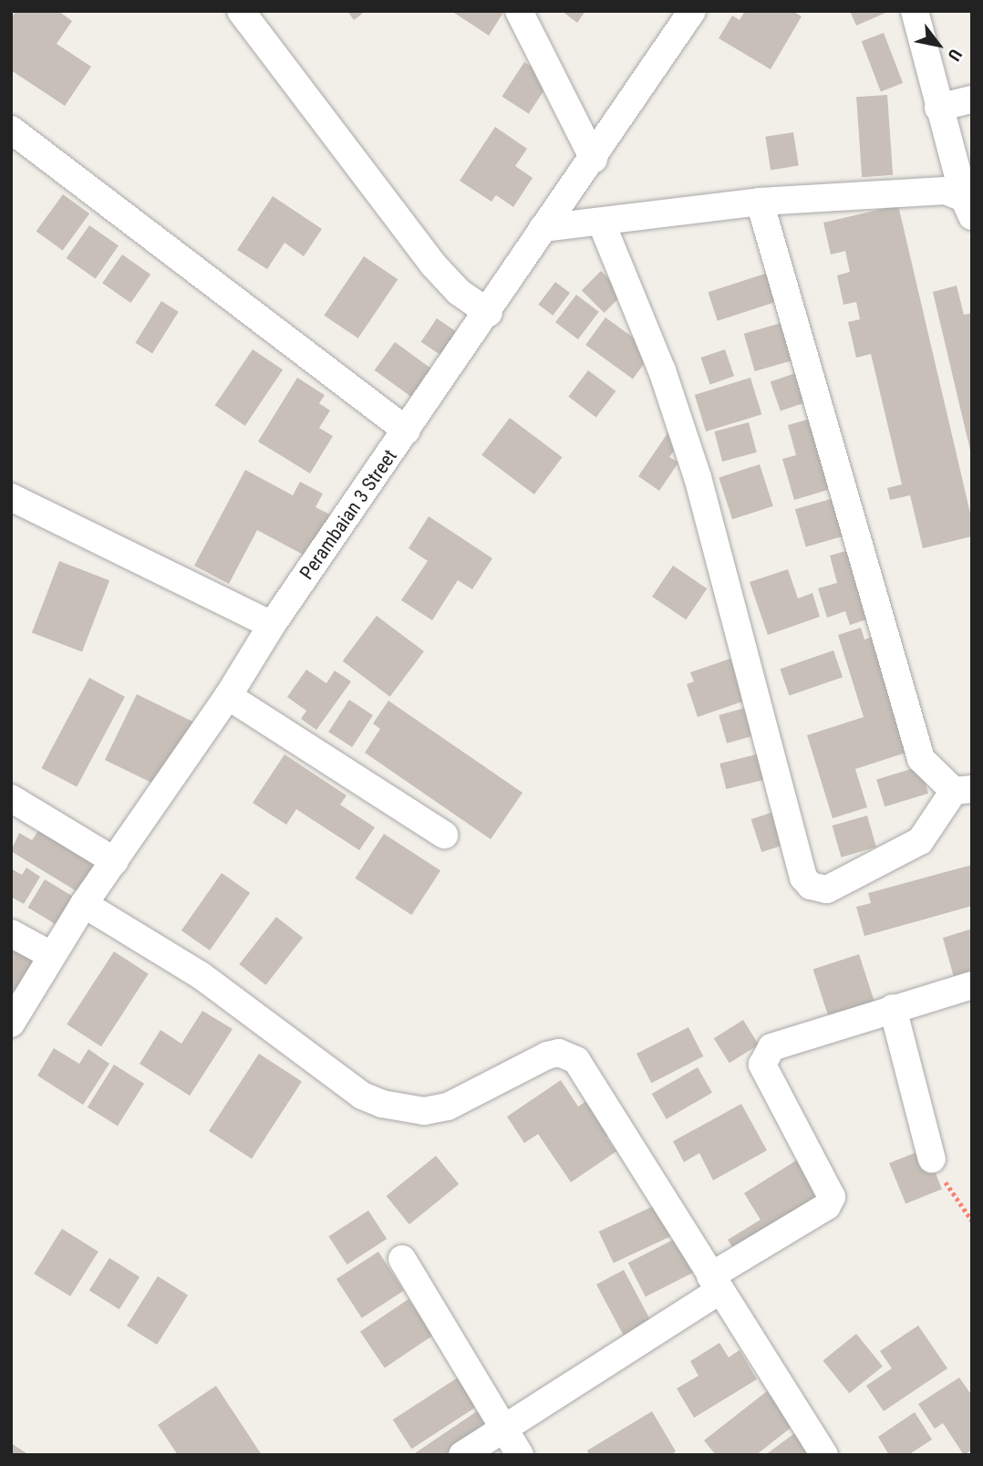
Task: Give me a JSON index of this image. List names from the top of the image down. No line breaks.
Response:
{"streets":{"street":["Perambaian 3 Street"]},"north":"bottom right"}
